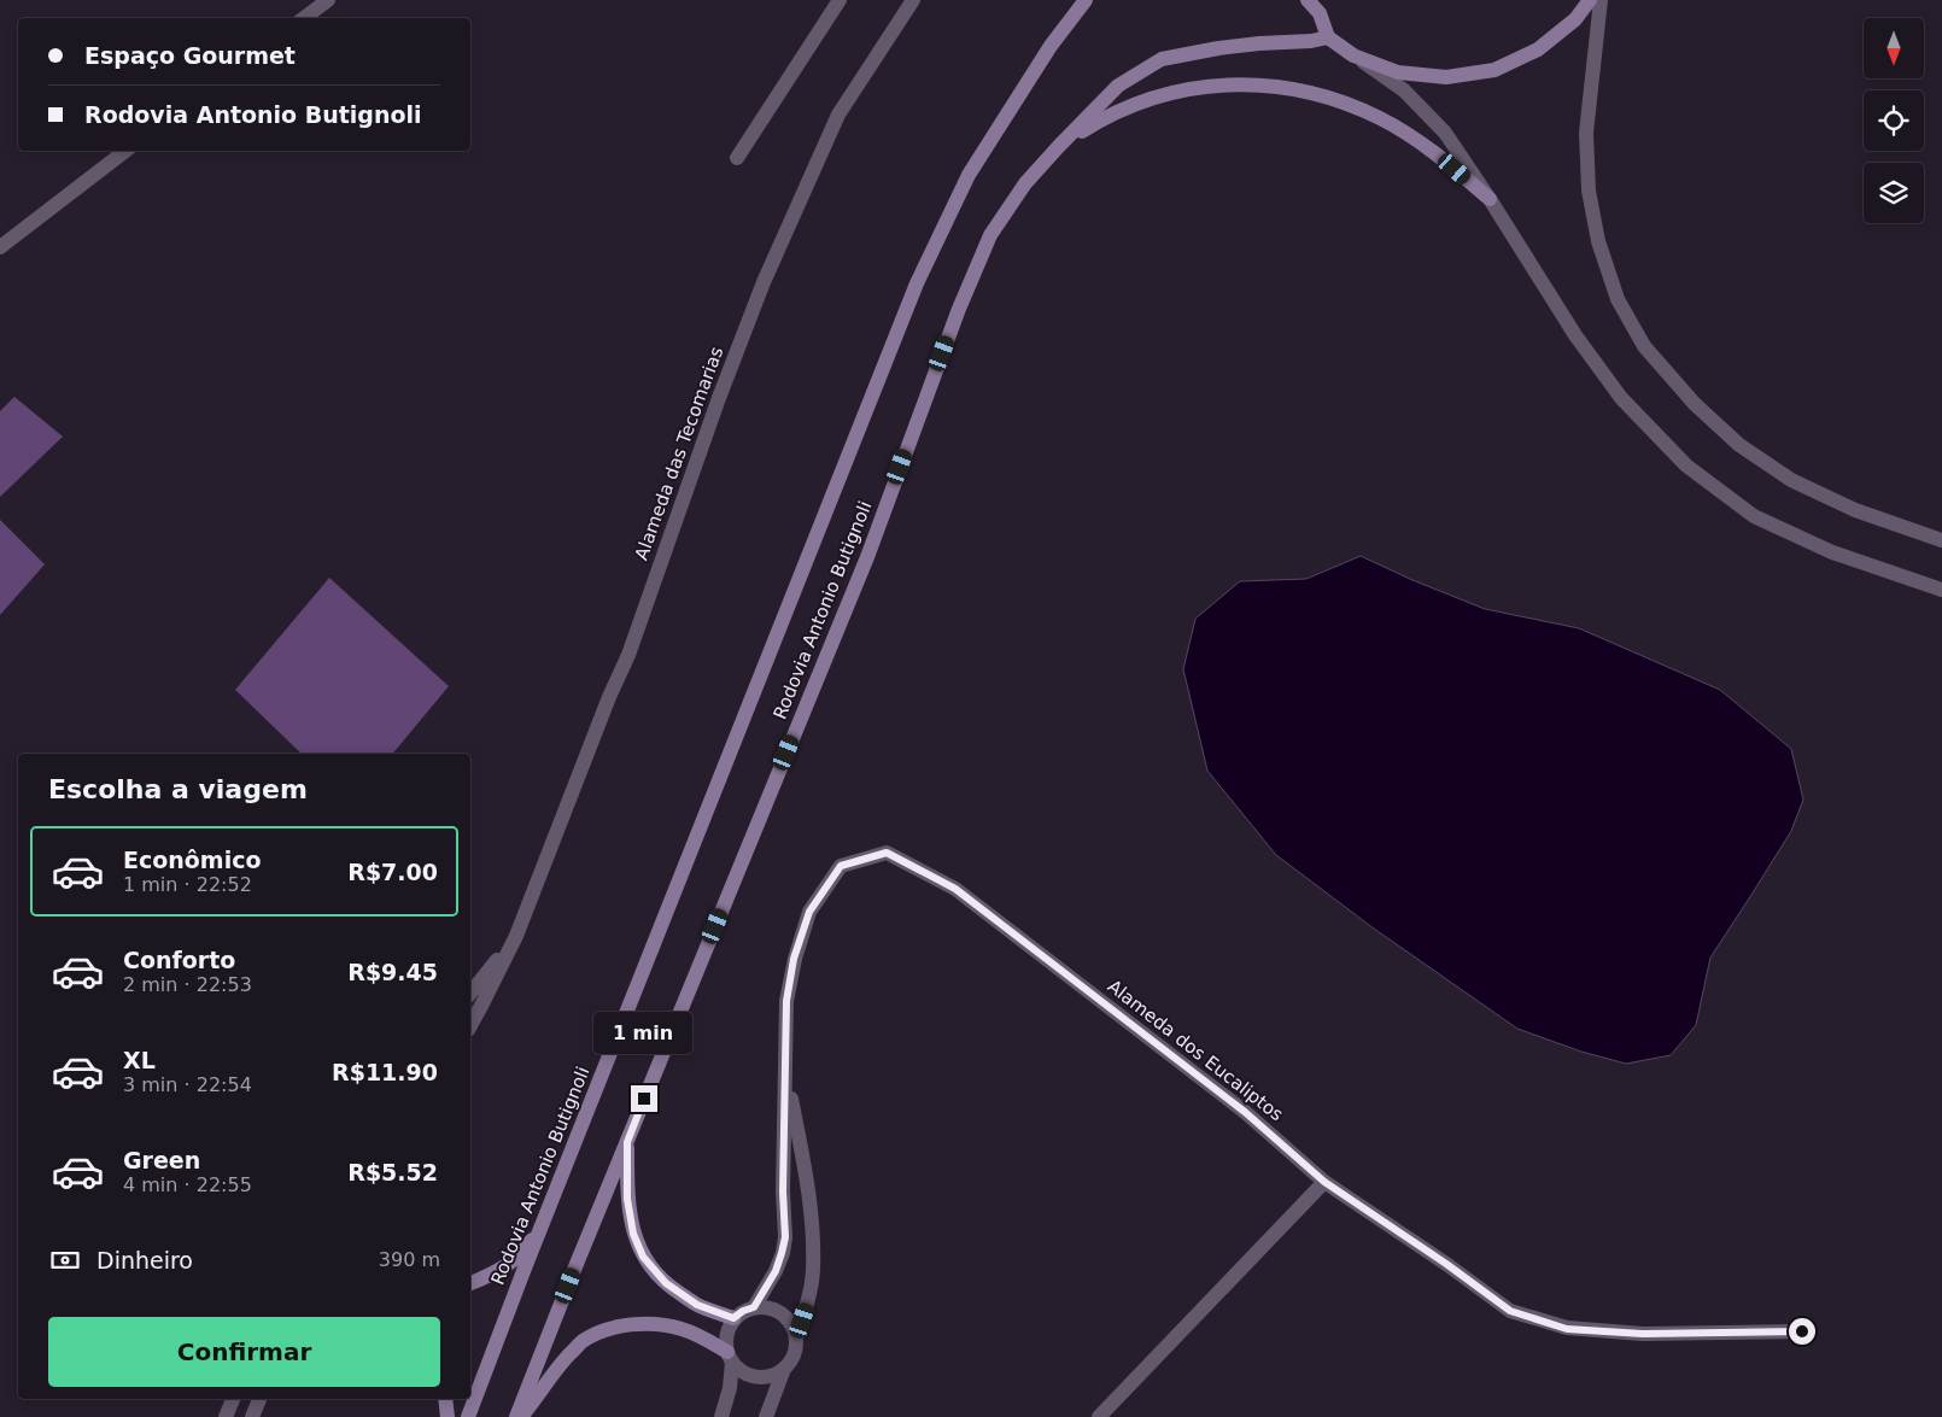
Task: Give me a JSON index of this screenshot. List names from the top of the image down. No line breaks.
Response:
{"streets":{"main road":["Rodovia Antonio Butignoli"],"street":["Alameda das Tecomarias","Alameda dos Eucaliptos"]},"north":"bottom","page":{"banner":["Espaço Gourmet","Rodovia Antonio Butignoli"],"heading":"Escolha a viagem","list":[{"name":"Econômico","note":"1 min · 22:52","value":"R$7.00"},{"name":"Conforto","note":"2 min · 22:53","value":"R$9.45"},{"name":"XL","note":"3 min · 22:54","value":"R$11.90"},{"name":"Green","note":"4 min · 22:55","value":"R$5.52"}],"bubble":"1 min","pay":["Dinheiro","390 m"],"buttons":"Confirmar"}}
